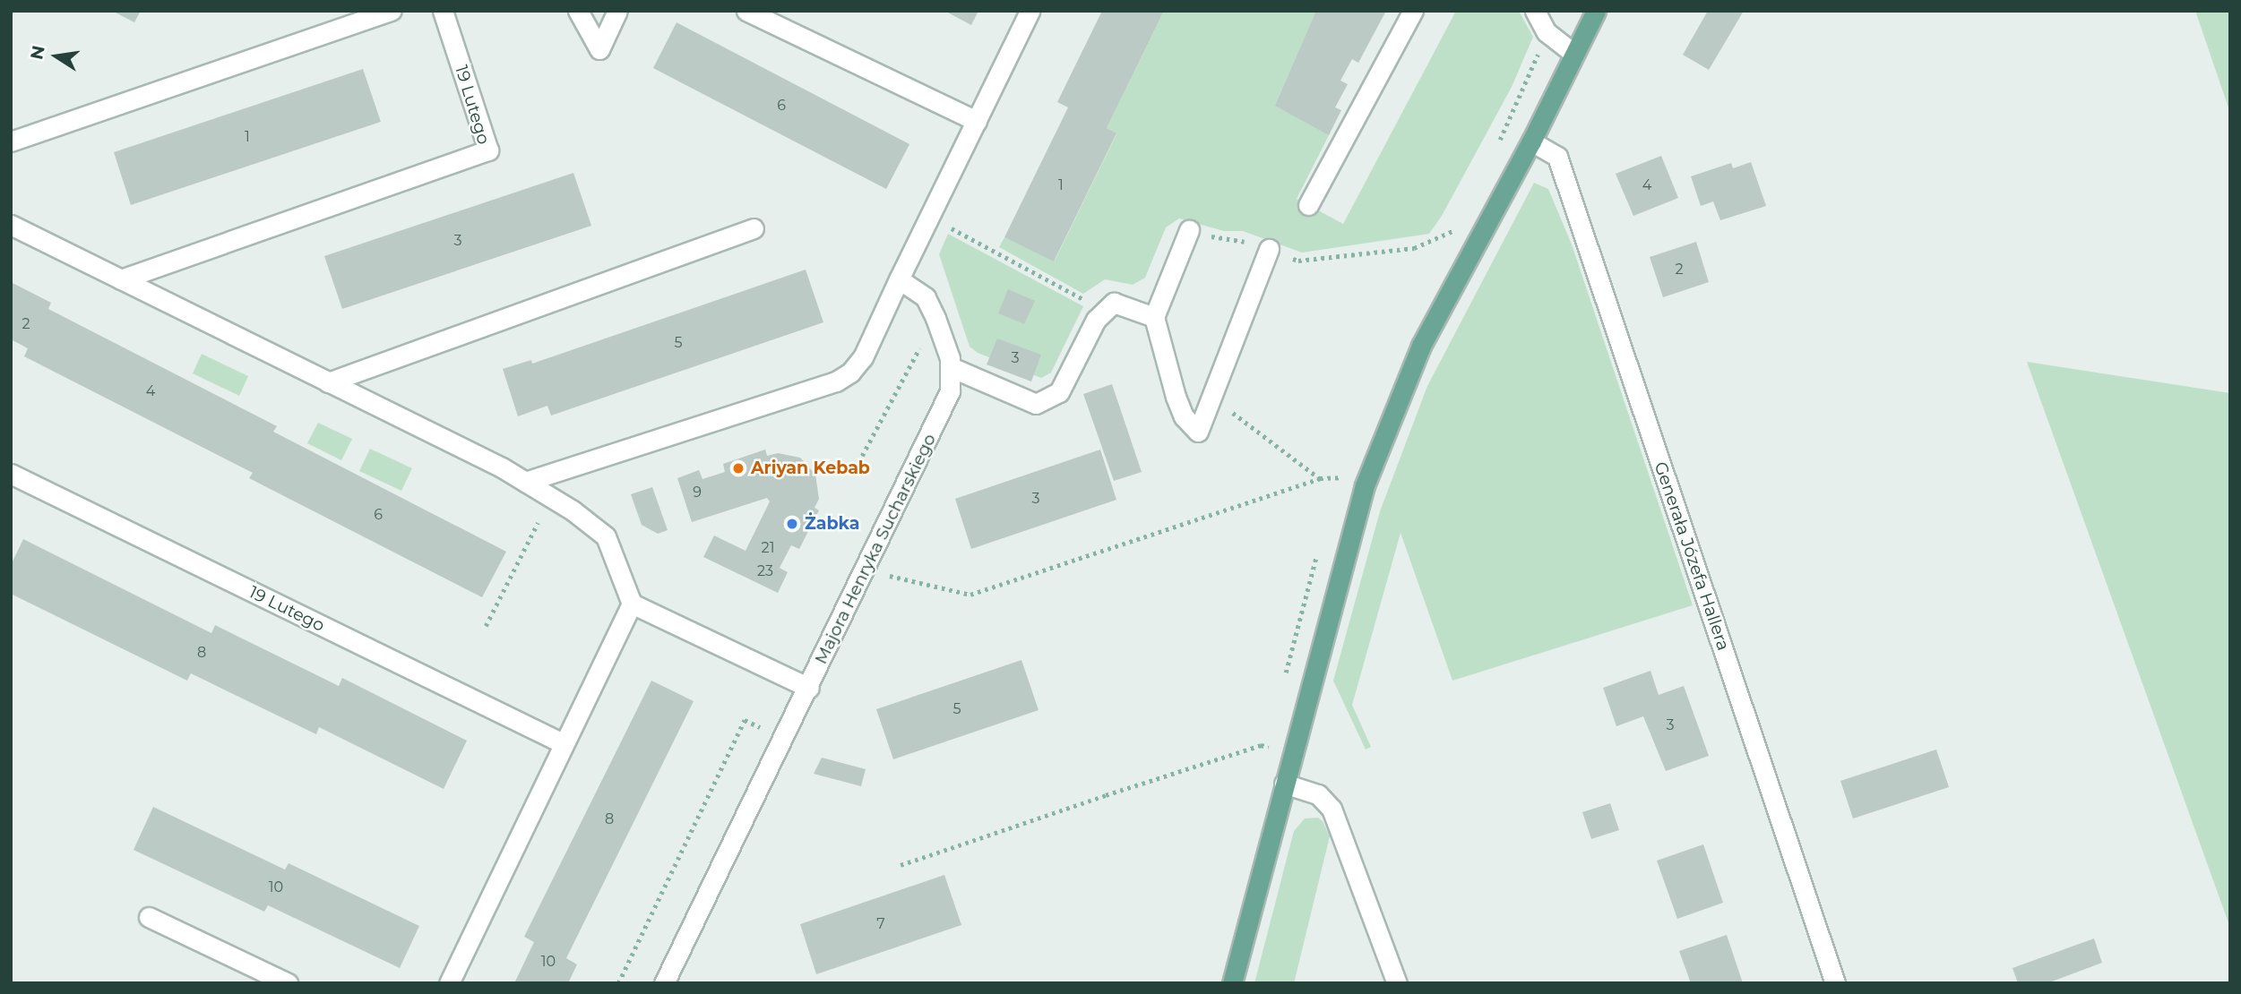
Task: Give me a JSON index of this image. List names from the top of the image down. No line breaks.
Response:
{"streets":{"street":["19 Lutego","Majora Henryka Sucharskiego","Generała Józefa Hallera"]},"places":["Ariyan Kebab","Żabka"],"house_numbers":["6","1","1","4","3","2","2","5","3","4","9","3","6","21","23","8","5","3","8","10","7","10"],"north":"left"}
